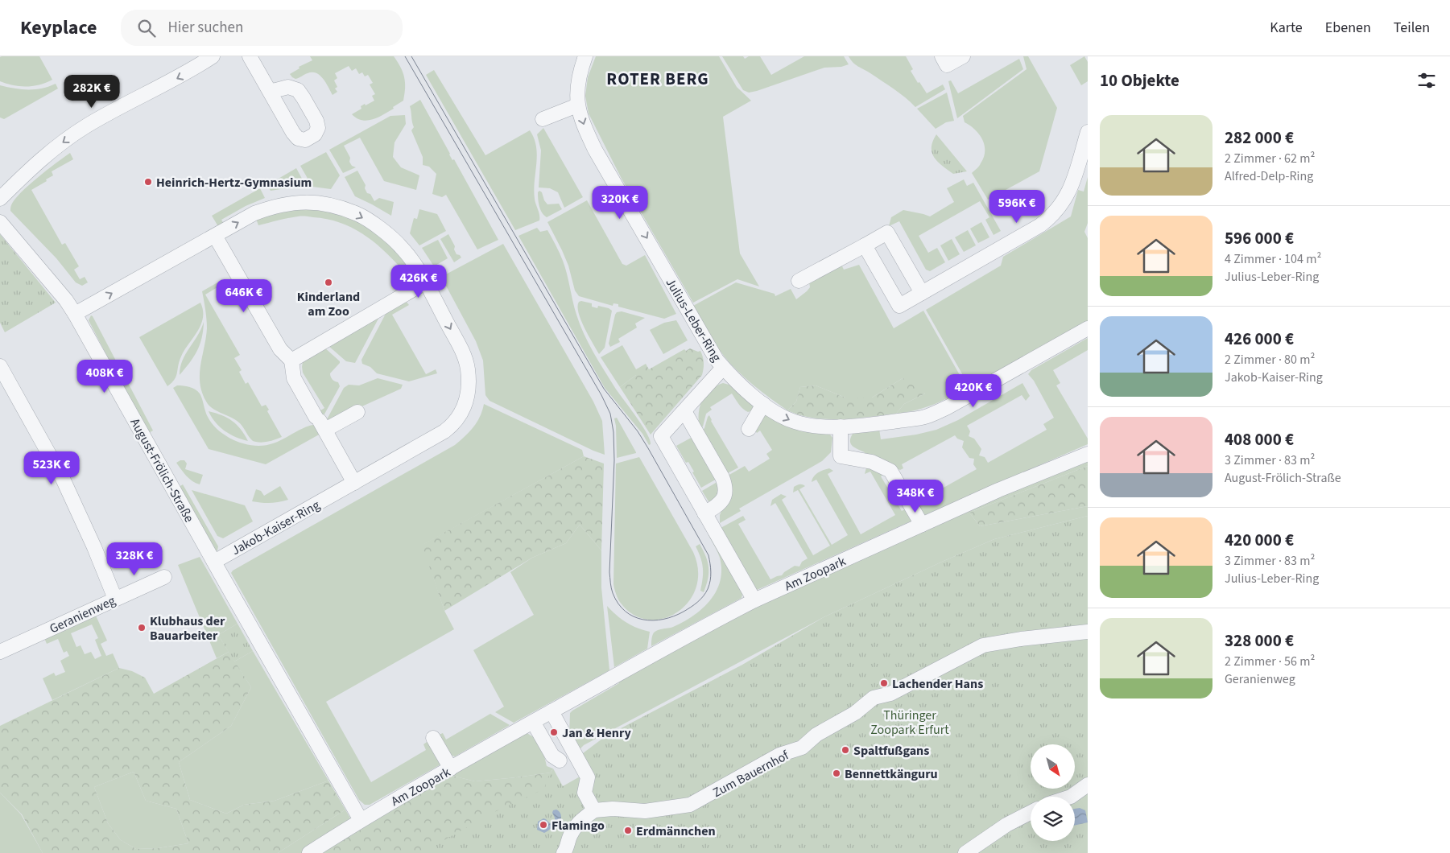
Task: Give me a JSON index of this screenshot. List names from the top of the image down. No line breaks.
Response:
{"streets":{"street":["Julius-Leber-Ring","August-Frölich-Straße","Jakob-Kaiser-Ring","Am Zoopark","Geranienweg","Zum Bauernhof"]},"crossings":[["August-Frölich-Straße","Jakob-Kaiser-Ring"]],"one_way":["Julius-Leber-Ring"],"districts":["ROTER BERG"],"parks":["Thüringer Zoopark Erfurt"],"places":["Heinrich-Hertz-Gymnasium","Kinderland am Zoo","Klubhaus der Bauarbeiter","Lachender Hans","Jan & Henry","Spaltfußgans","Bennettkänguru","Flamingo","Erdmännchen"],"north":"bottom right","page":{"header":"Keyplace","search":"Hier suchen","nav":["Karte","Ebenen","Teilen"],"heading":"10 Objekte","price":["282K €","320K €","596K €","426K €","646K €","408K €","420K €","523K €","348K €","328K €"],"list":[{"name":"282 000 €","note":"2 Zimmer · 62 m² · Alfred-Delp-Ring"},{"name":"596 000 €","note":"4 Zimmer · 104 m² · Julius-Leber-Ring"},{"name":"426 000 €","note":"2 Zimmer · 80 m² · Jakob-Kaiser-Ring"},{"name":"408 000 €","note":"3 Zimmer · 83 m² · August-Frölich-Straße"},{"name":"420 000 €","note":"3 Zimmer · 83 m² · Julius-Leber-Ring"},{"name":"328 000 €","note":"2 Zimmer · 56 m² · Geranienweg"}]}}
